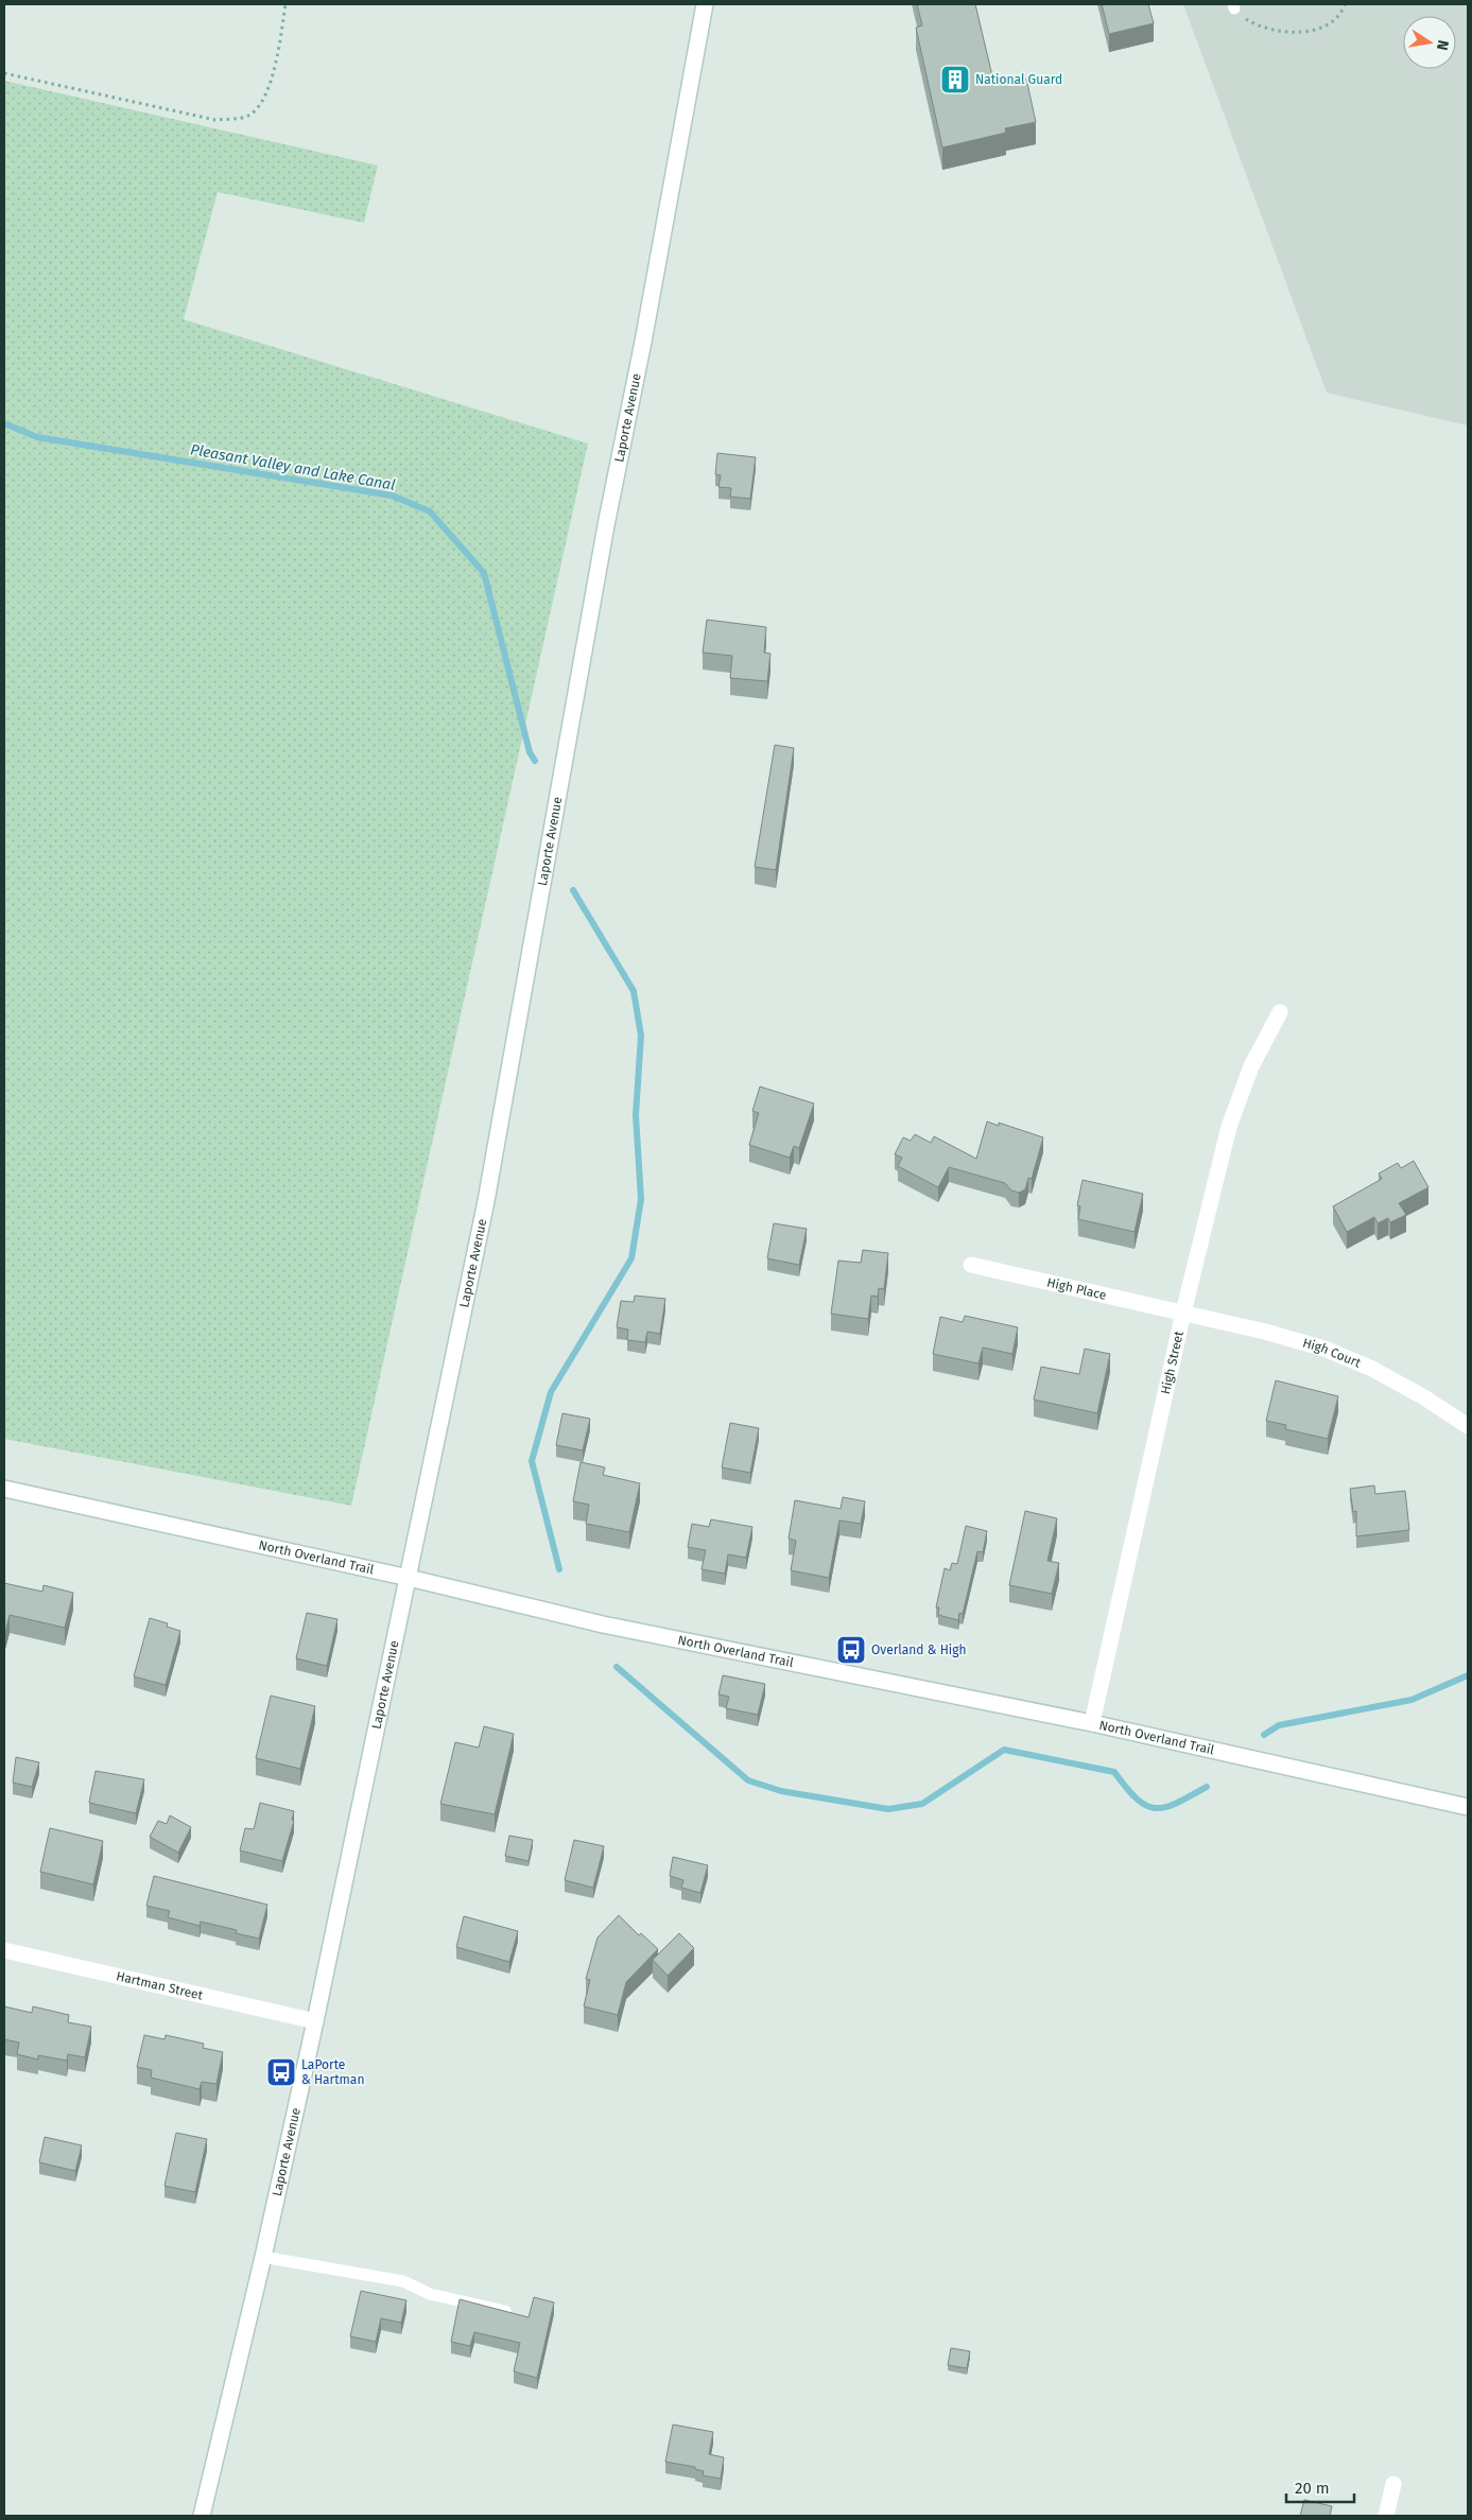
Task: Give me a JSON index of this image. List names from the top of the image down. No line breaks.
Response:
{"streets":{"street":["Laporte Avenue","High Place","High Court","High Street","North Overland Trail","Hartman Street"]},"crossings":[["Laporte Avenue","North Overland Trail"],["Laporte Avenue","Hartman Street"],["High Place","High Court"],["High Place","High Street"],["High Court","High Street"],["High Street","North Overland Trail"]],"water":["Pleasant Valley and Lake Canal"],"places":{"building":["National Guard"],"bus stop":["Overland & High","LaPorte & Hartman"]},"scale_bar":"20 m","north":"right"}
